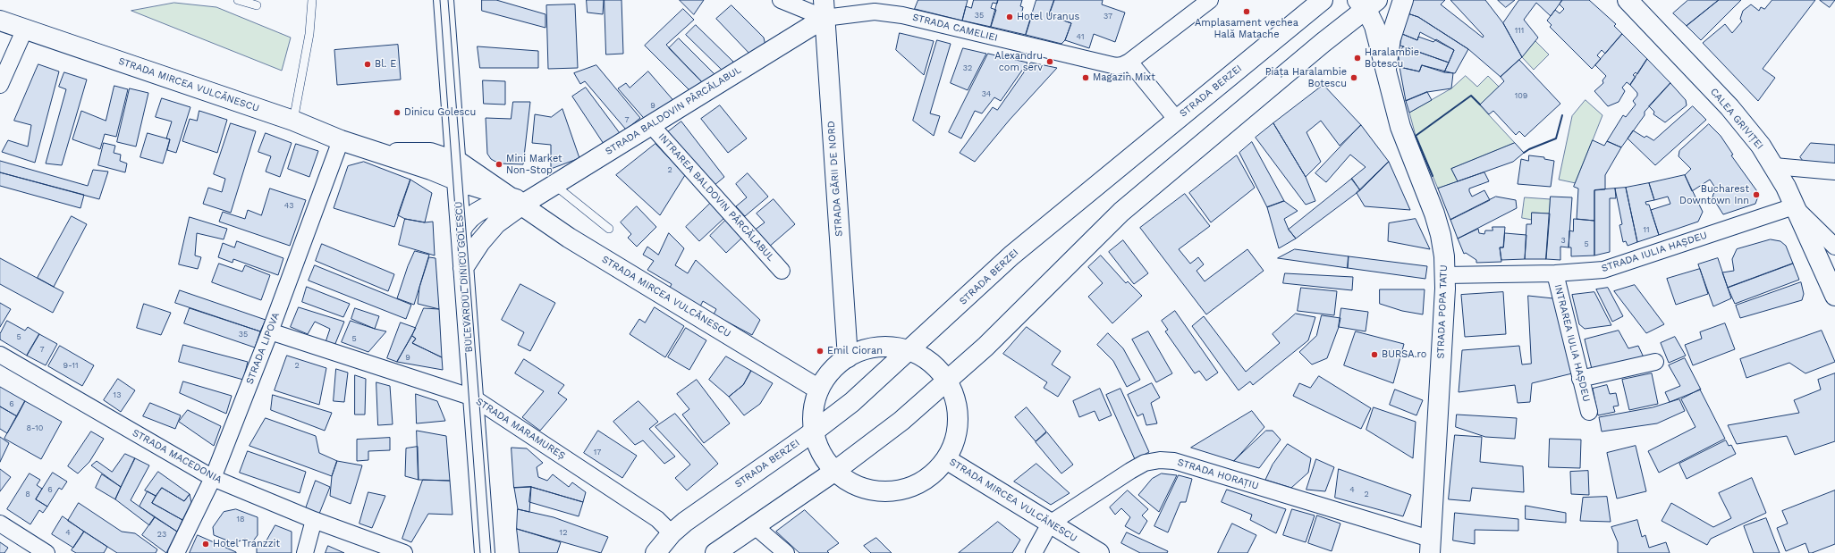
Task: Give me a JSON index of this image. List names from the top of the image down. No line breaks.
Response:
{"streets":{"main road":["STRADA MIRCEA VULCĂNESCU","STRADA BERZEI","STRADA BALDOVIN PÂRCĂLABUL","CALEA GRIVIȚEI","STRADA GĂRII DE NORD","BULEVARDUL DINICU GOLESCU","STRADA POPA TATU"],"street":["STRADA CAMELIEI","INTRAREA BALDOVIN PÂRCĂLABUL","STRADA IULIA HAȘDEU","INTRAREA IULIA HAȘDEU","STRADA LIPOVA","STRADA MARAMUREȘ","STRADA MACEDONIA","STRADA HORAȚIU"]},"crossings":[["STRADA CAMELIEI","STRADA BALDOVIN PÂRCĂLABUL"],["STRADA CAMELIEI","STRADA GĂRII DE NORD"],["STRADA MIRCEA VULCĂNESCU","STRADA BALDOVIN PÂRCĂLABUL"],["STRADA MIRCEA VULCĂNESCU","BULEVARDUL DINICU GOLESCU"],["STRADA MIRCEA VULCĂNESCU","STRADA LIPOVA"],["STRADA MIRCEA VULCĂNESCU","STRADA HORAȚIU"],["STRADA BERZEI","STRADA MARAMUREȘ"],["STRADA BALDOVIN PÂRCĂLABUL","STRADA GĂRII DE NORD"],["STRADA BALDOVIN PÂRCĂLABUL","INTRAREA BALDOVIN PÂRCĂLABUL"],["STRADA BALDOVIN PÂRCĂLABUL","BULEVARDUL DINICU GOLESCU"],["CALEA GRIVIȚEI","STRADA IULIA HAȘDEU"],["STRADA IULIA HAȘDEU","STRADA POPA TATU"],["STRADA IULIA HAȘDEU","INTRAREA IULIA HAȘDEU"],["BULEVARDUL DINICU GOLESCU","STRADA MARAMUREȘ"],["STRADA POPA TATU","STRADA HORAȚIU"],["STRADA LIPOVA","STRADA MARAMUREȘ"],["STRADA LIPOVA","STRADA MACEDONIA"]],"places":["Amplasament vechea Hală Matache","Hotel Uranus","Haralambie Botescu","Alexandru com serv","Bl. E","Magazin Mixt","Piața Haralambie Botescu","Dinicu Golescu","Mini Market Non-Stop","Bucharest Downtown Inn","Emil Cioran","BURSA.ro","Hotel Tranzzit"],"house_numbers":["35","37","111","41","32","34","109","9","7","2","43","11","3","5","35","5","5","7","9","9-11","2","13","6","8-10","17","6","4","8","2","18","4","12","23"]}
